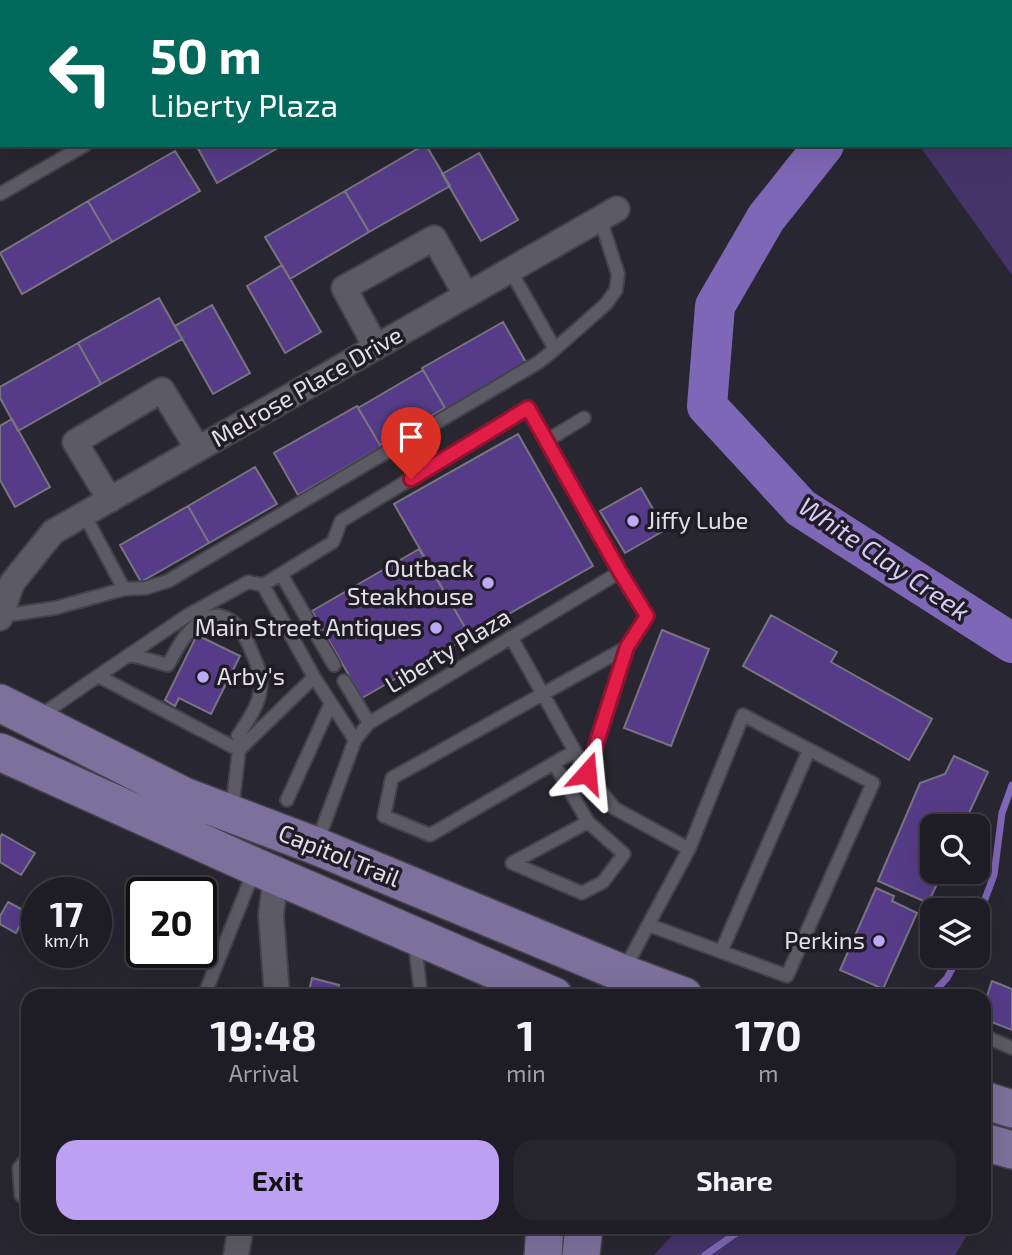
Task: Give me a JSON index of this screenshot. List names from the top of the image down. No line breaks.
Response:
{"streets":{"main road":["Capitol Trail"],"street":["Melrose Place Drive"],"lane":["Liberty Plaza"]},"crossings":[["Liberty Plaza","Capitol Trail"]],"water":["White Clay Creek"],"places":["Jiffy Lube","Outback Steakhouse","Main Street Antiques","Arby's","Perkins"],"page":{"turn":["50 m","Liberty Plaza"],"speed":"17 km/h","limit":"20","eta":["19:48","Arrival","1","min","170","m"],"buttons":["Exit","Share"]}}
